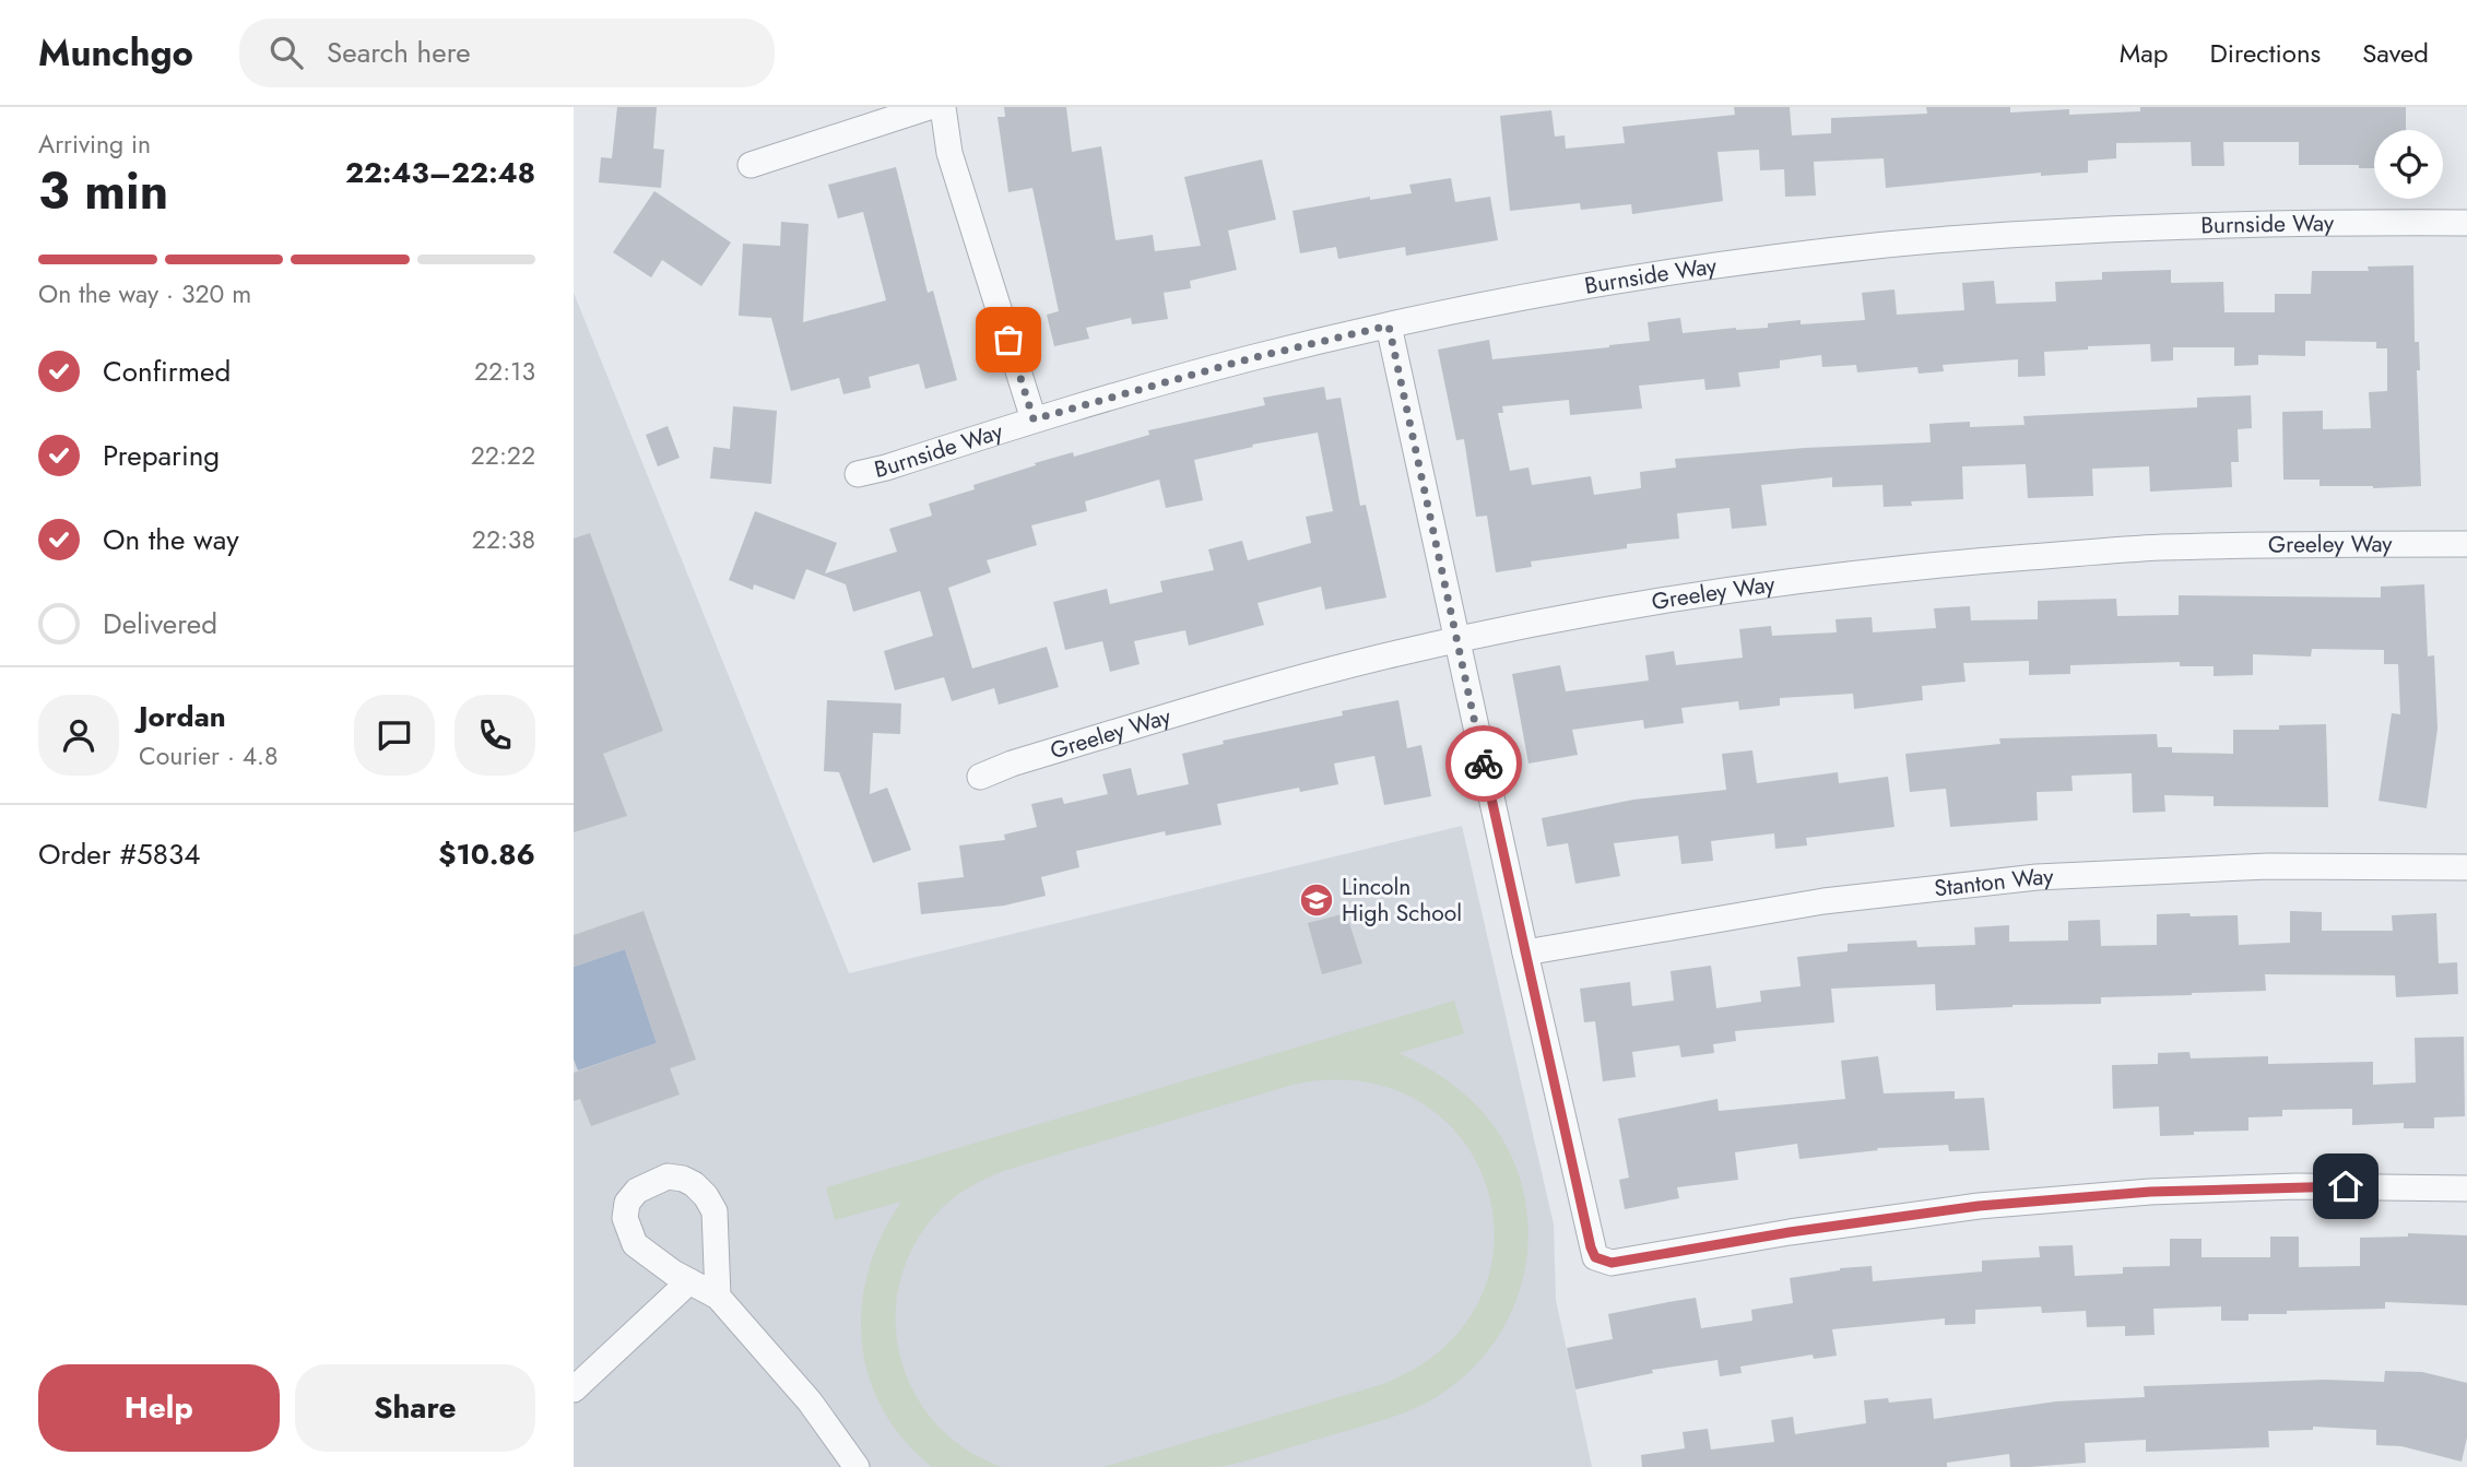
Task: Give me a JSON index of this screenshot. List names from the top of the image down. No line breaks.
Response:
{"streets":{"street":["Burnside Way","Greeley Way","Stanton Way"]},"places":{"school or university":["Lincoln High School"]},"page":{"header":"Munchgo","search":"Search here","nav":["Map","Directions","Saved"],"heading":["3 min","Arriving in","22:43–22:48"],"panel":["Jordan","Courier · 4.8","Order #5834","$10.86"],"bar":"On the way · 320 m","list":[["Confirmed","22:13"],["Preparing","22:22"],["On the way","22:38"],"Delivered"],"buttons":["Help","Share"]}}
